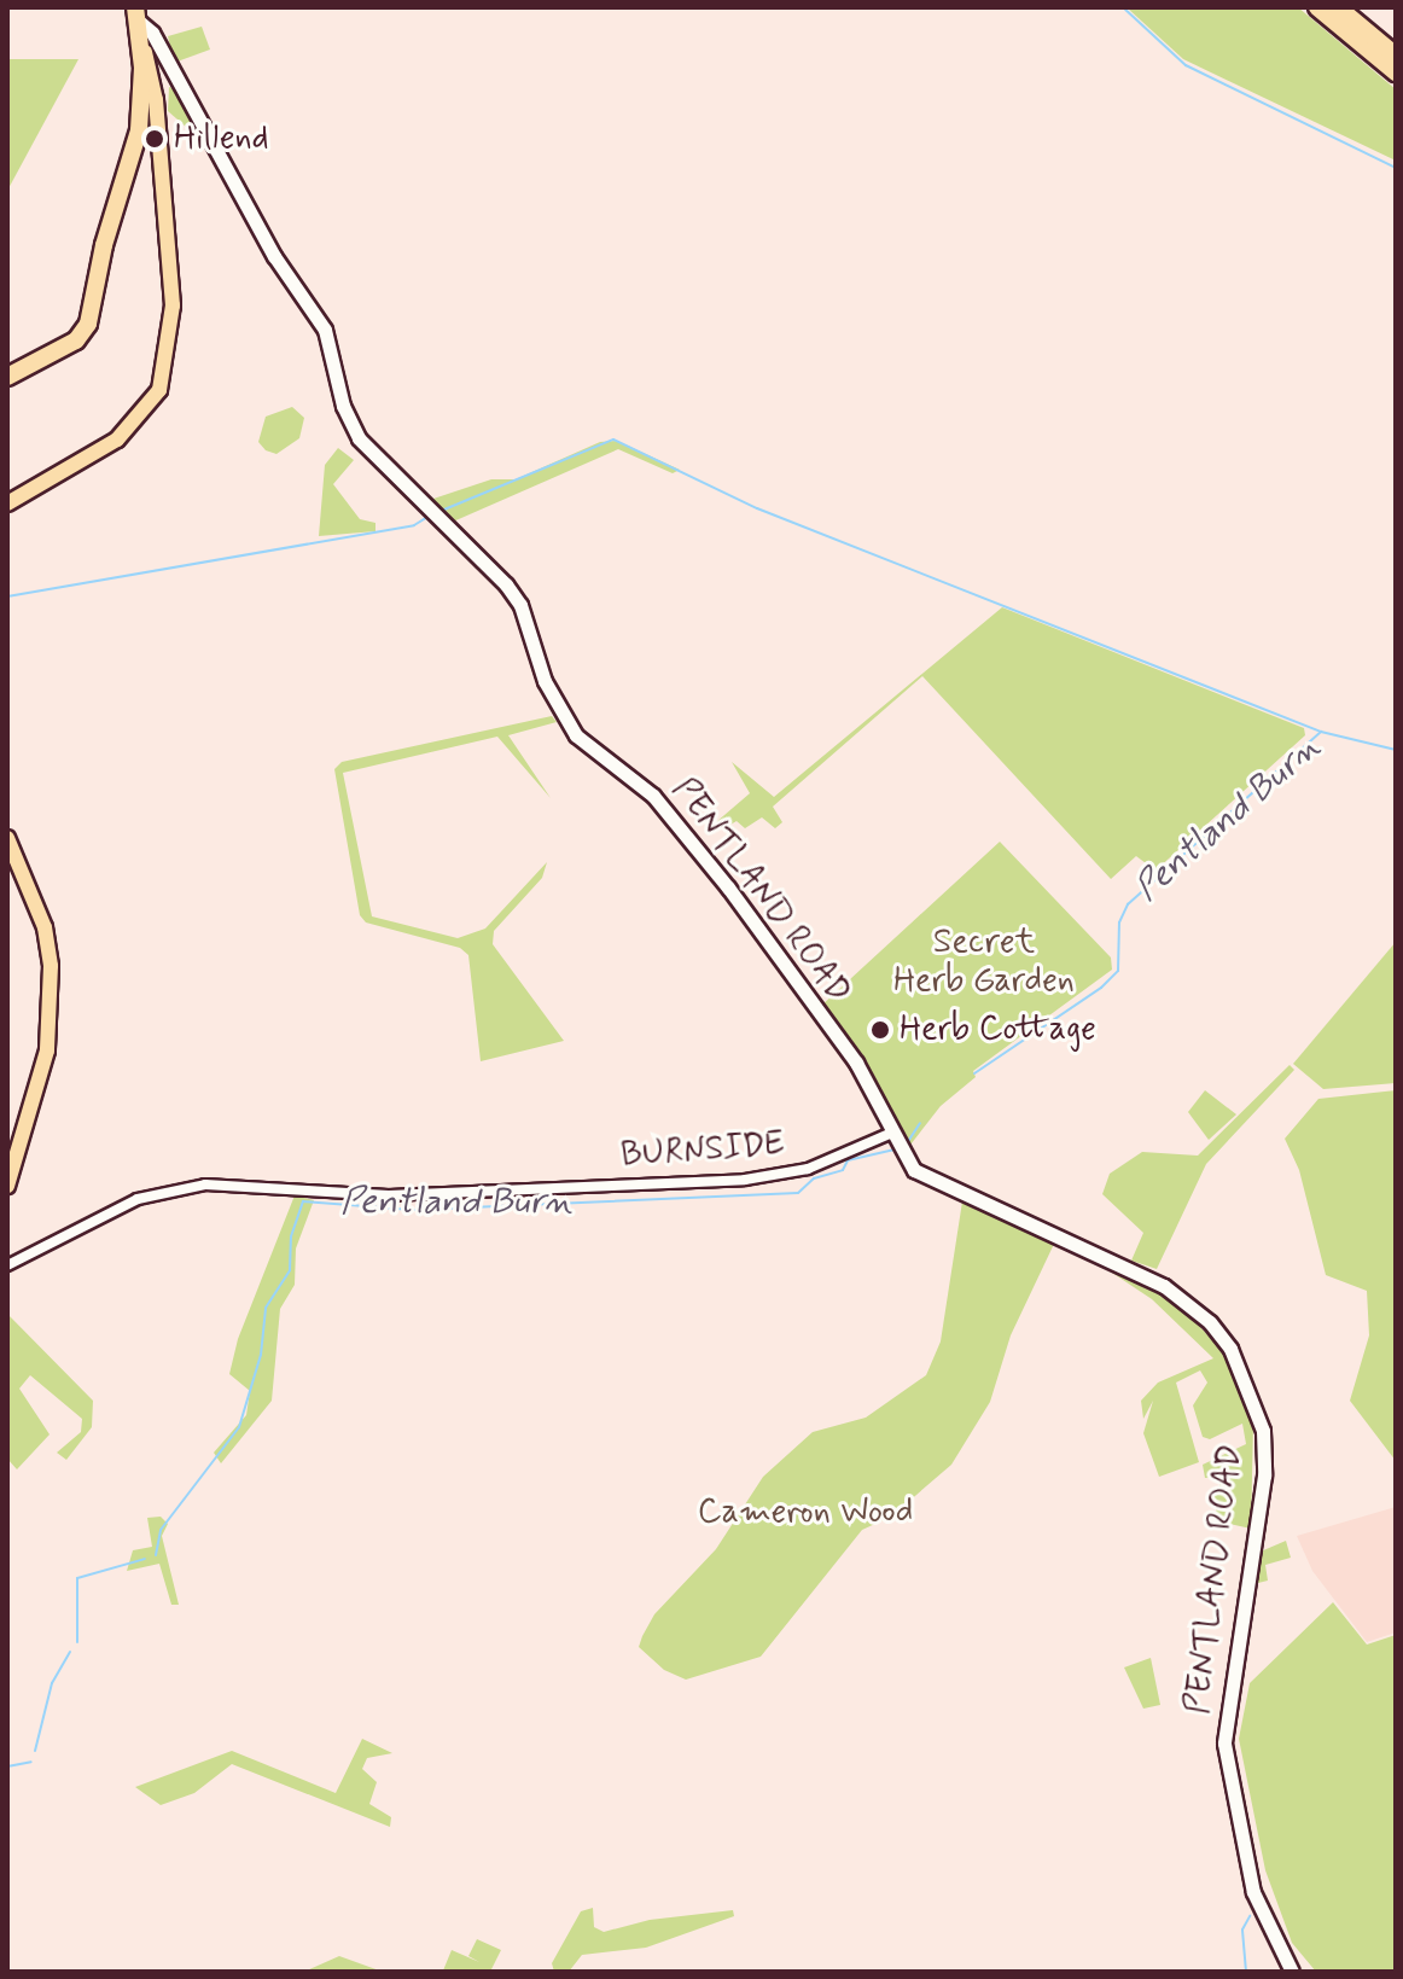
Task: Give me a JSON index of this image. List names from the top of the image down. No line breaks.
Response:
{"streets":{"street":["PENTLAND ROAD","BURNSIDE"]},"crossings":[["PENTLAND ROAD","BURNSIDE"]],"water":["Pentland Burn"],"parks":["Secret Herb Garden","Cameron Wood"],"places":["Hillend","Herb Cottage"]}
